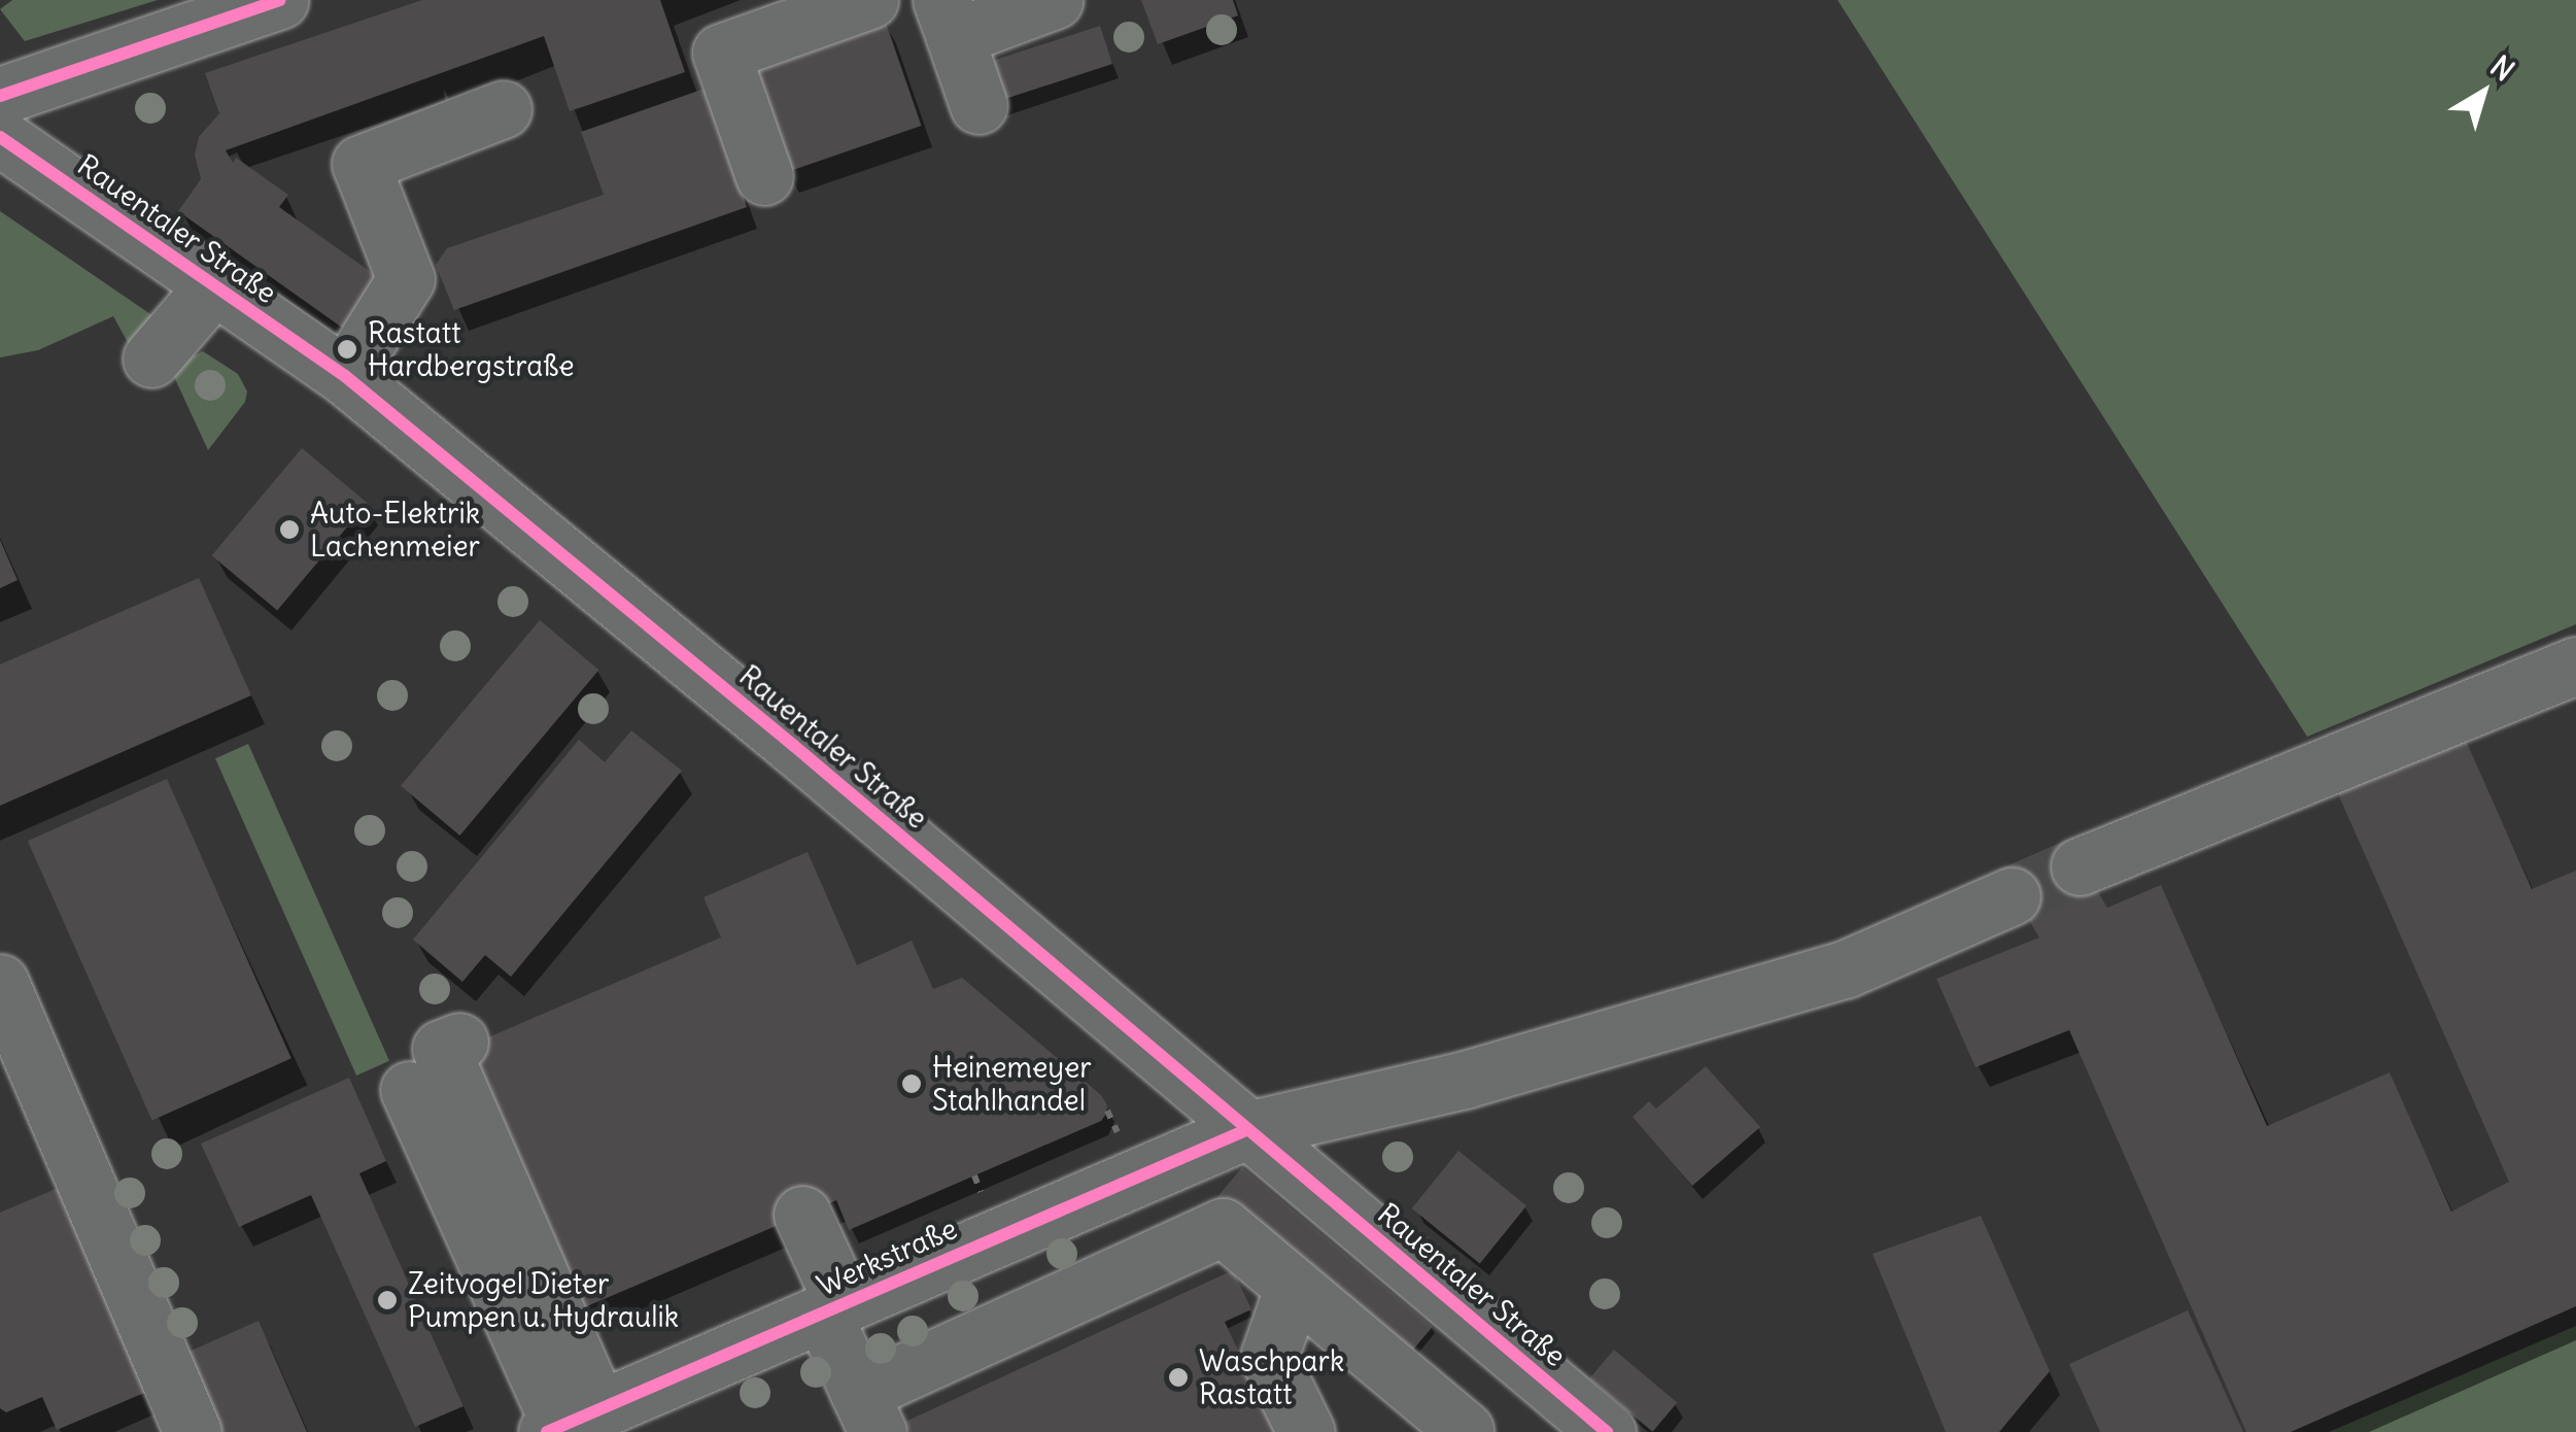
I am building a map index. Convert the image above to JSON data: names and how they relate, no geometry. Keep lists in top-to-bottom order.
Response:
{
  "streets": {
    "street": ["Rauentaler Straße", "Werkstraße"]
  },
  "crossings": [
    ["Rauentaler Straße", "Werkstraße"]
  ],
  "places": [
    "Rastatt Hardbergstraße",
    "Auto-Elektrik Lachenmeier",
    "Heinemeyer Stahlhandel",
    "Zeitvogel Dieter Pumpen u. Hydraulik",
    "Waschpark Rastatt"
  ],
  "north": "top right"
}
